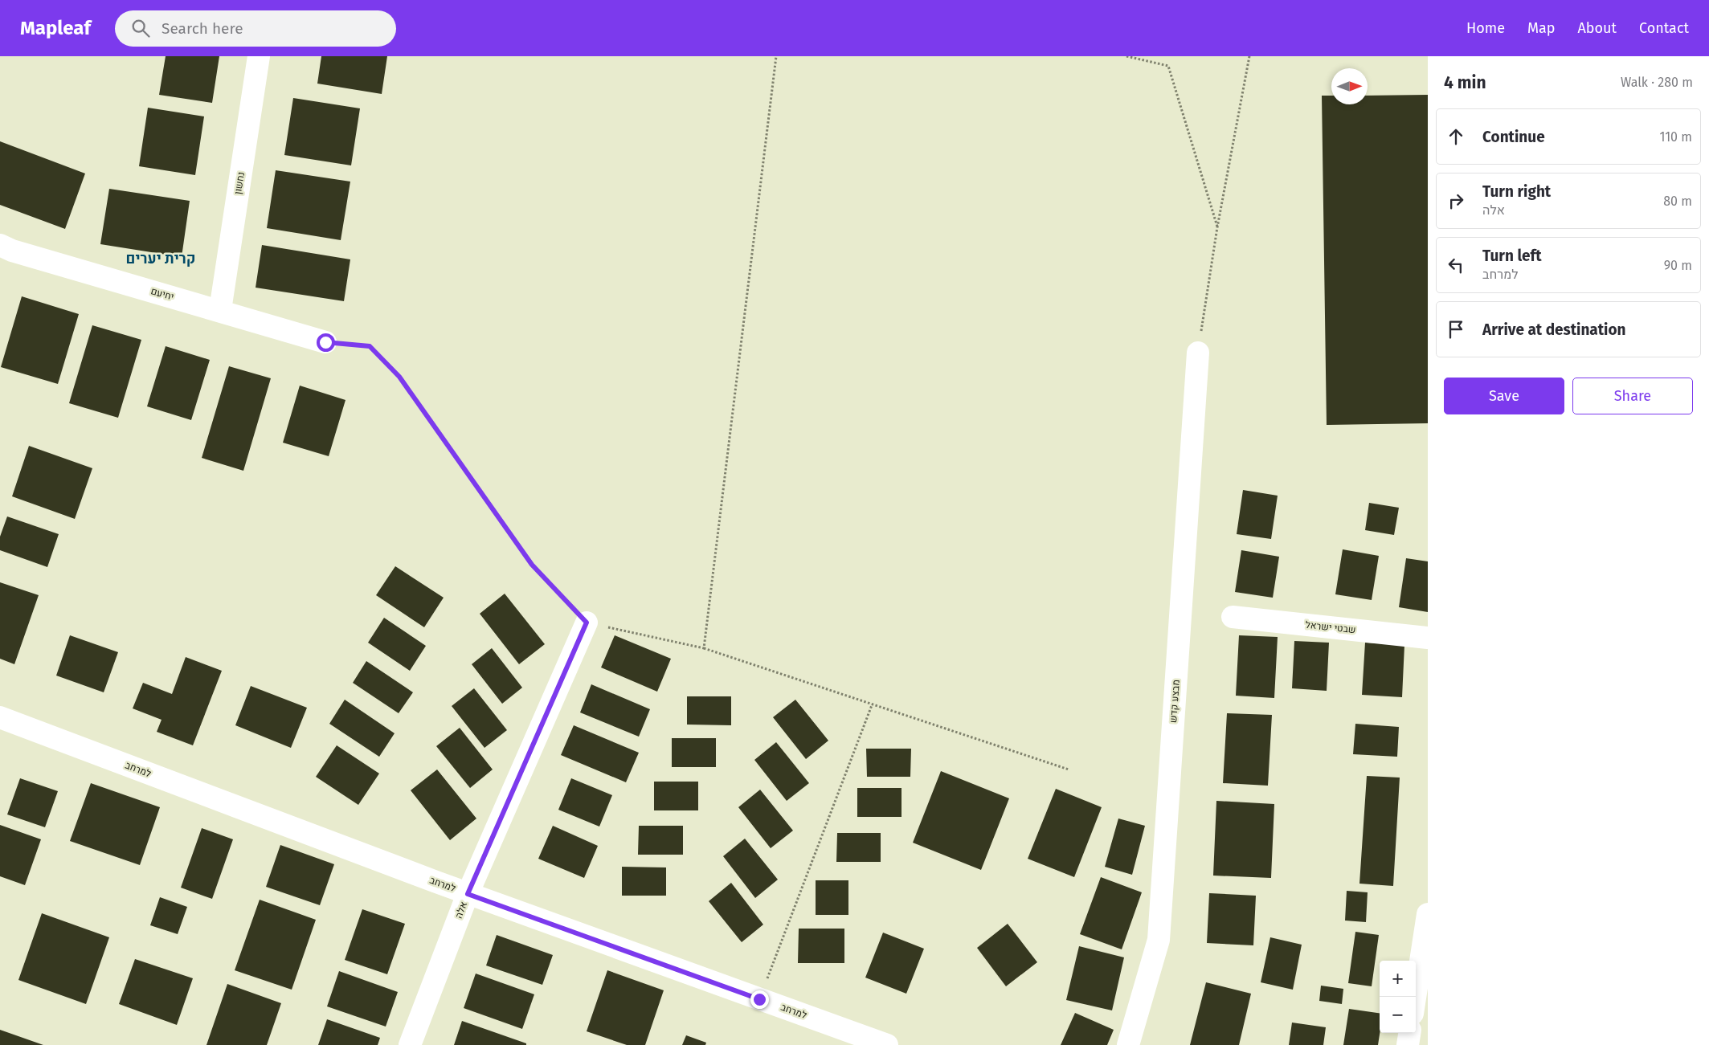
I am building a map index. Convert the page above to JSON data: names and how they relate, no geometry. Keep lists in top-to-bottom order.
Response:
{
  "streets": {
    "street": [
      "נחשון",
      "יחיעם",
      "שבטי ישראל",
      "מבצע קדש",
      "למרחב",
      "אלה"
    ]
  },
  "crossings": [
    ["נחשון", "יחיעם"],
    ["למרחב", "אלה"]
  ],
  "districts": ["קרית יערים"],
  "north": "right",
  "page": {
    "header": "Mapleaf",
    "search": "Search here",
    "nav": [
      "Home",
      "Map",
      "About",
      "Contact"
    ],
    "heading": ["4 min", "Walk · 280 m"],
    "list": [
      ["Continue", "110 m"],
      ["Turn right", "אלה", "80 m"],
      ["Turn left", "למרחב", "90 m"],
      "Arrive at destination"
    ],
    "buttons": ["Save", "Share"],
    "map_buttons": ["+", "−"]
  }
}
